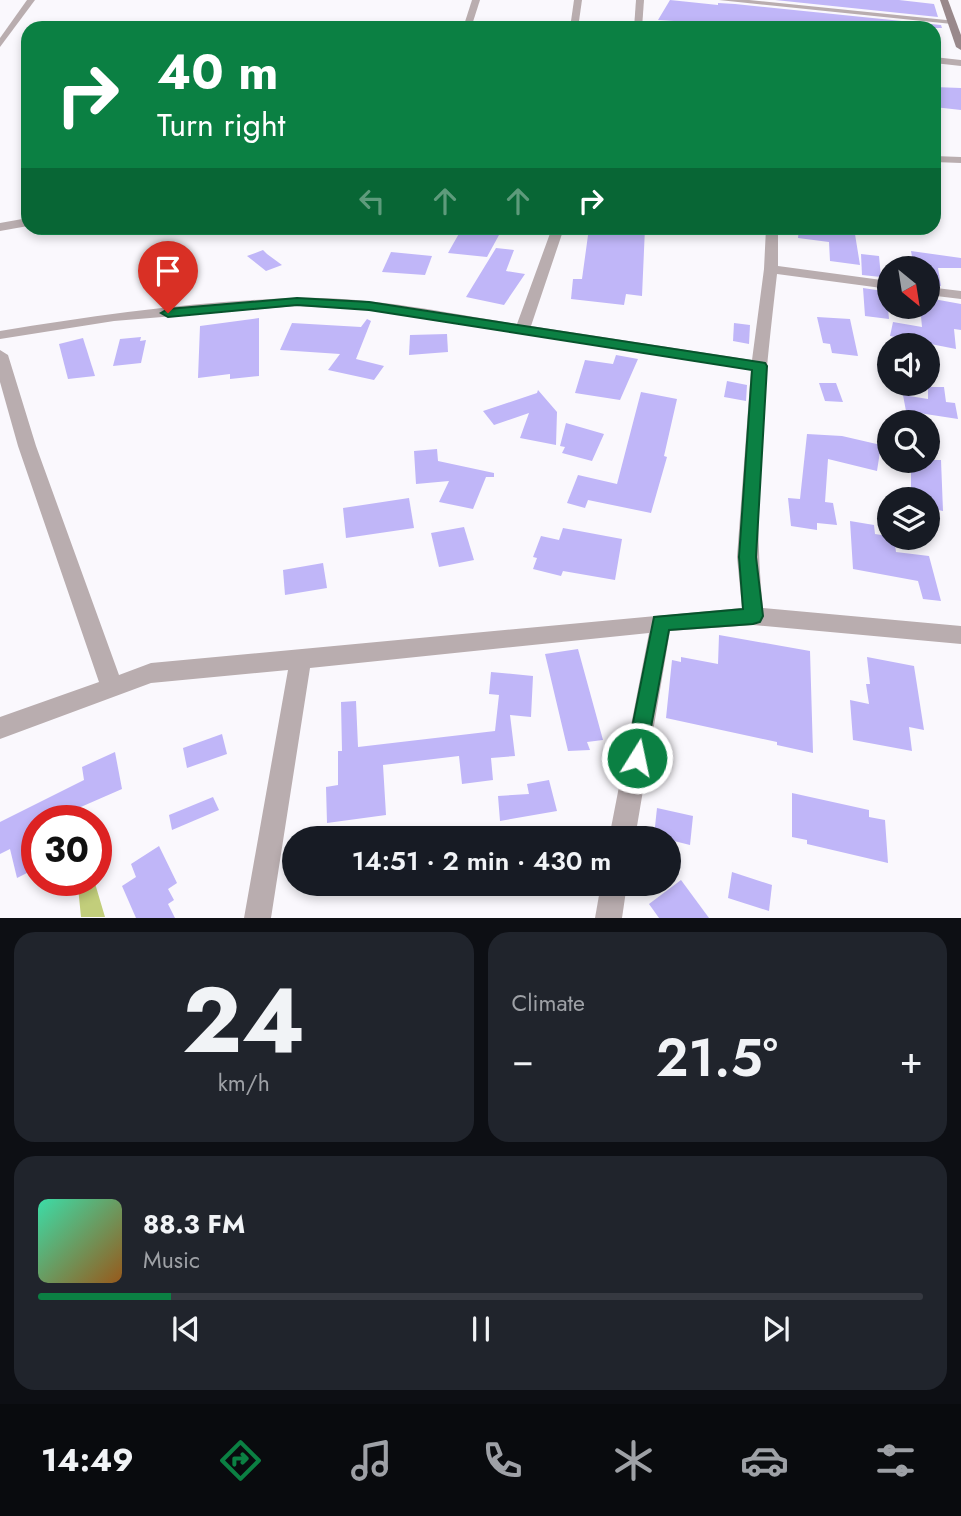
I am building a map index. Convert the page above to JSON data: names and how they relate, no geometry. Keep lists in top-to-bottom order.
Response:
{
  "north": "bottom right",
  "page": {
    "turn": ["40 m", "Turn right"],
    "limit": "30",
    "trip": "14:51 · 2 min · 430 m",
    "tile": [
      ["24", "km/h"],
      "Climate"
    ],
    "heat": ["−", "21.5°", "+"],
    "song": ["88.3 FM", "Music"],
    "tabs": "14:49"
  }
}
